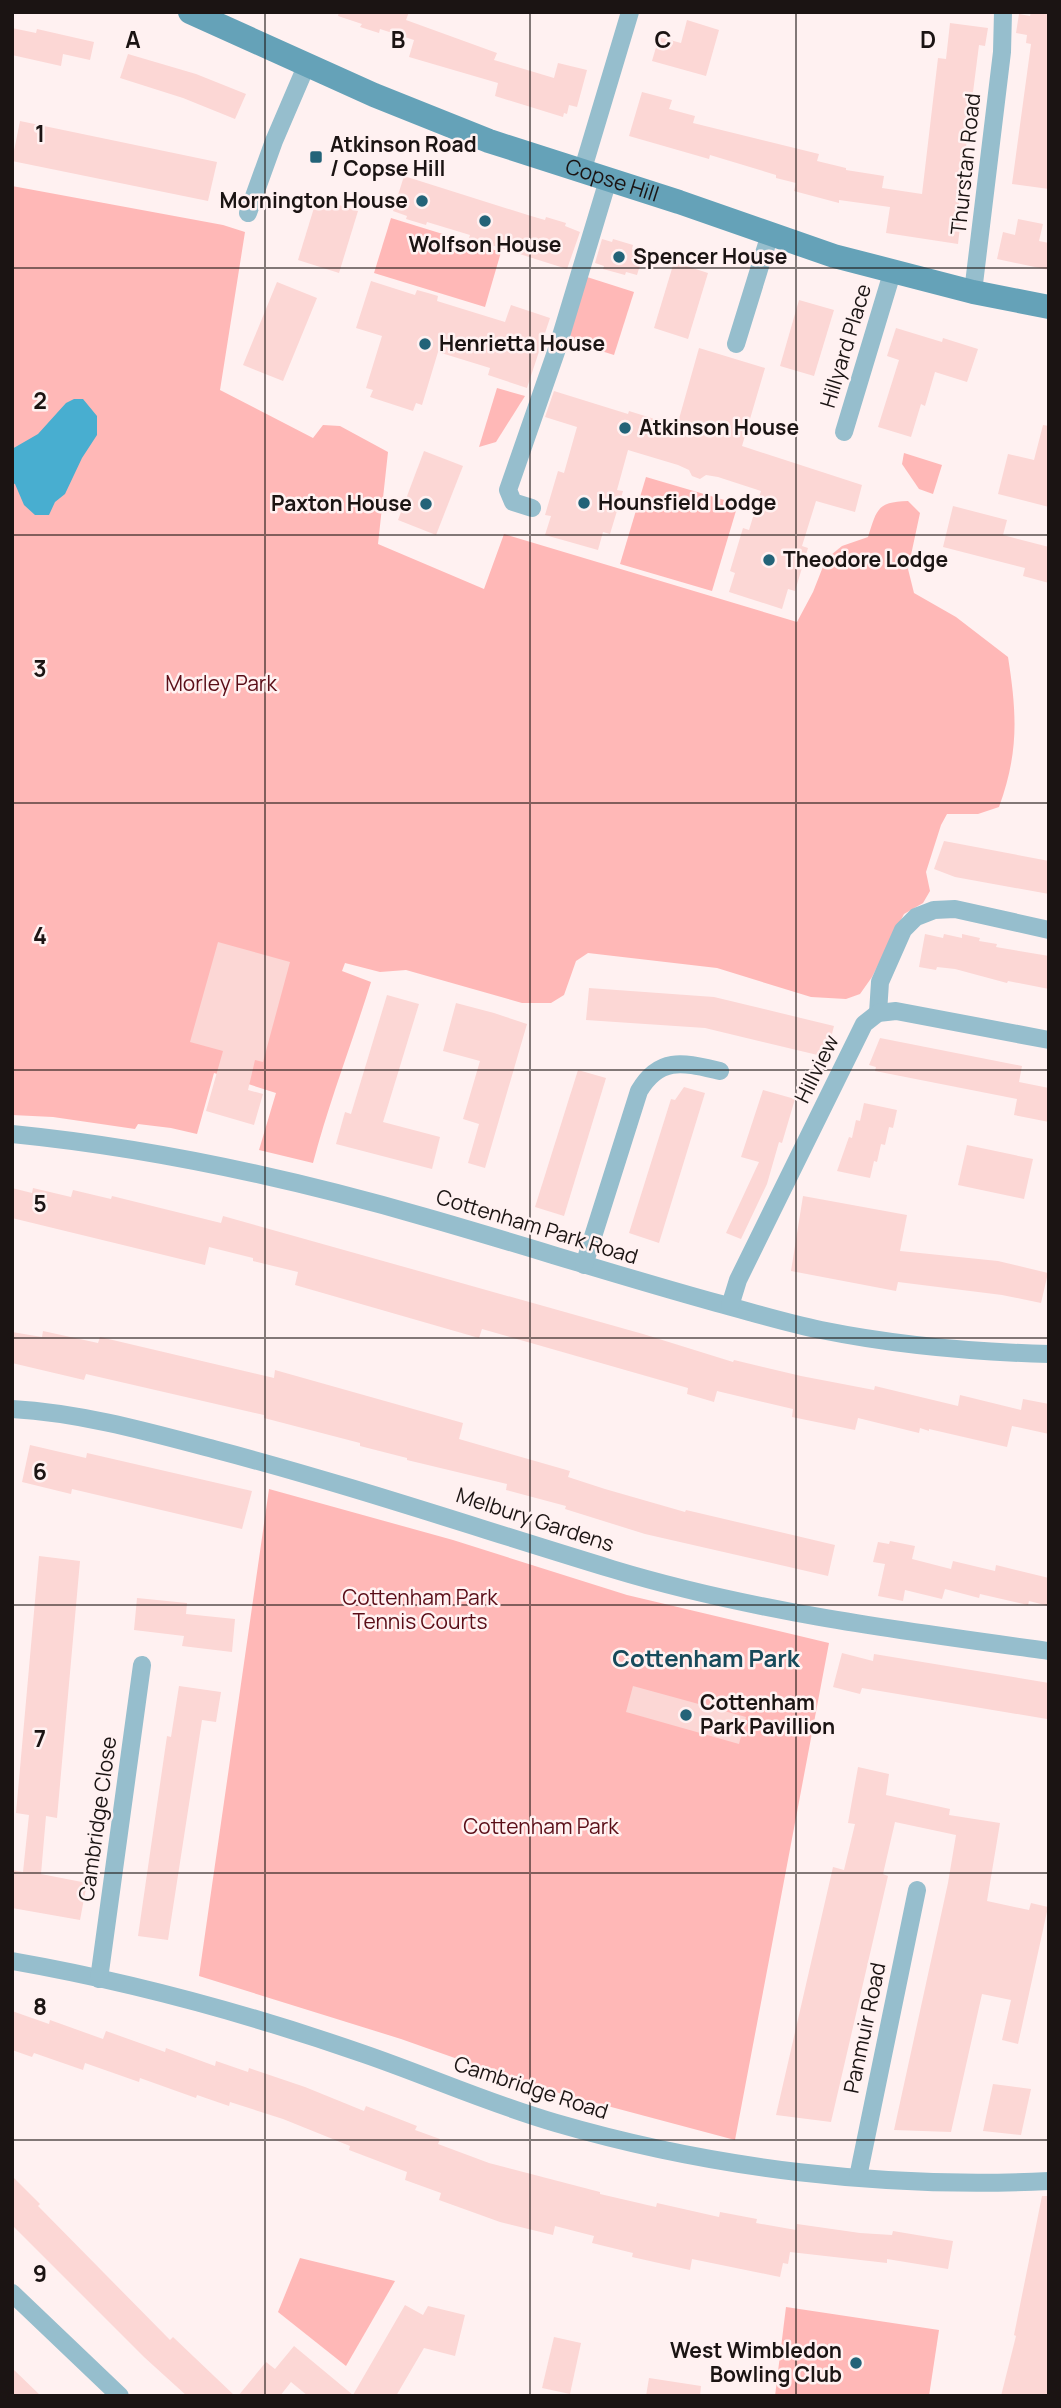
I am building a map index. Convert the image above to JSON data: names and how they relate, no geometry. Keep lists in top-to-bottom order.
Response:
{
  "streets": {
    "street": [
      "Thurstan Road",
      "Copse Hill",
      "Hillyard Place",
      "Hillview",
      "Cottenham Park Road",
      "Melbury Gardens",
      "Cambridge Close",
      "Panmuir Road",
      "Cambridge Road"
    ]
  },
  "crossings": [
    ["Thurstan Road", "Copse Hill"],
    ["Copse Hill", "Hillyard Place"],
    ["Hillview", "Cottenham Park Road"],
    ["Cambridge Close", "Cambridge Road"],
    ["Panmuir Road", "Cambridge Road"]
  ],
  "districts": ["Cottenham Park"],
  "parks": ["Morley Park", "Cottenham Park Tennis Courts", "Cottenham Park"],
  "places": {
    "transit": ["Atkinson Road / Copse Hill"],
    "other": [
      "Mornington House",
      "Wolfson House",
      "Spencer House",
      "Henrietta House",
      "Atkinson House",
      "Hounsfield Lodge",
      "Paxton House",
      "Theodore Lodge",
      "Cottenham Park Pavillion",
      "West Wimbledon Bowling Club"
    ]
  },
  "grid": {
    "columns": [
      "A",
      "B",
      "C",
      "D"
    ],
    "rows": [
      "1",
      "2",
      "3",
      "4",
      "5",
      "6",
      "7",
      "8",
      "9"
    ]
  }
}
